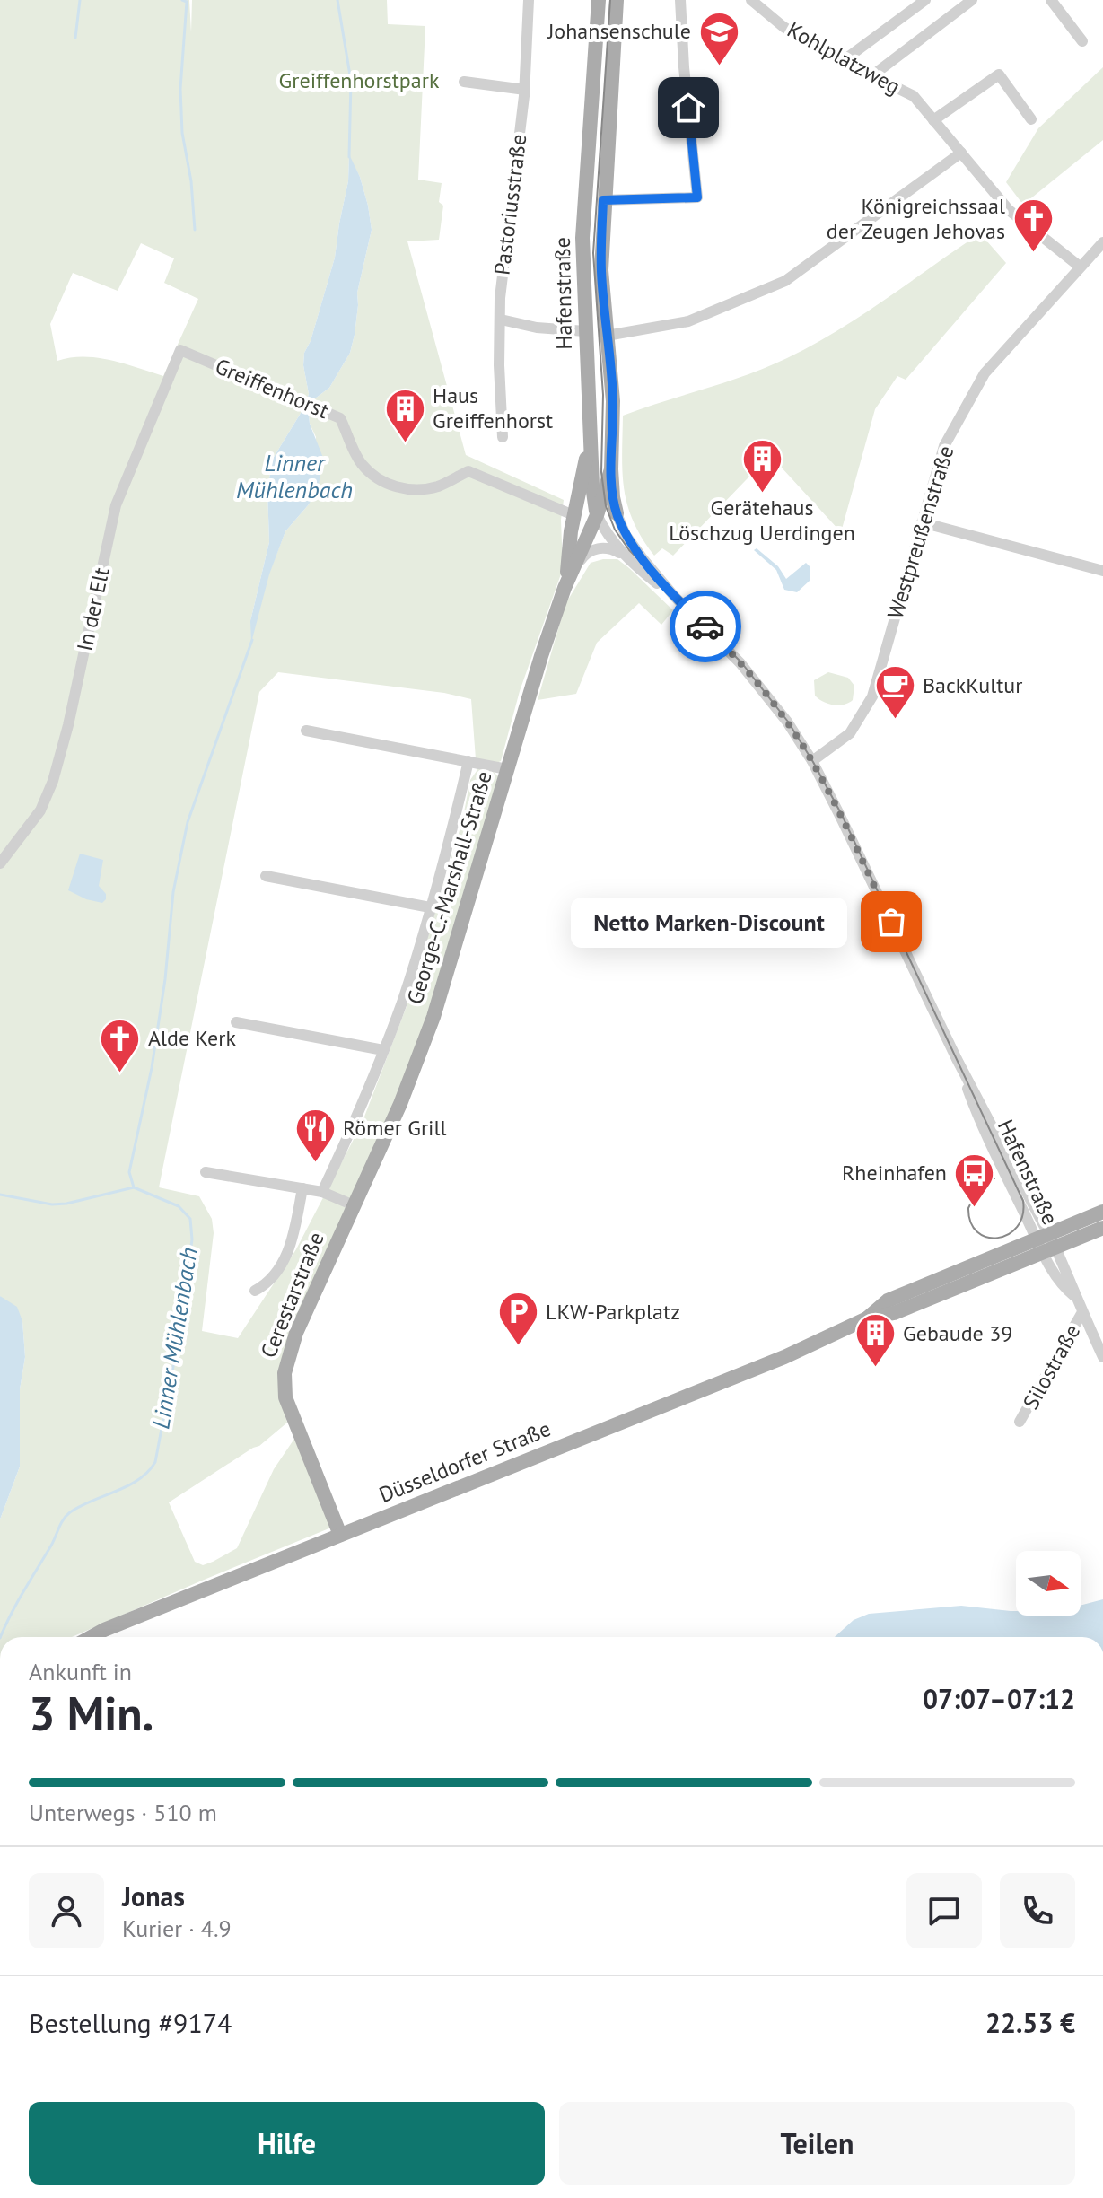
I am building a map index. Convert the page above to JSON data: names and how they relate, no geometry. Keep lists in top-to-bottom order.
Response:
{
  "streets": {
    "main road": [
      "Hafenstraße",
      "George-C.-Marshall-Straße",
      "Cerestarstraße",
      "Düsseldorfer Straße"
    ],
    "street": [
      "Kohlplatzweg",
      "Pastoriusstraße",
      "Greiffenhorst",
      "Westpreußenstraße",
      "In der Elt",
      "Silostraße"
    ]
  },
  "crossings": [
    ["Kohlplatzweg", "Westpreußenstraße"],
    ["Hafenstraße", "Westpreußenstraße"],
    ["Hafenstraße", "George-C.-Marshall-Straße"],
    ["Hafenstraße", "Silostraße"],
    ["Hafenstraße", "Düsseldorfer Straße"],
    ["Greiffenhorst", "In der Elt"],
    ["George-C.-Marshall-Straße", "Cerestarstraße"],
    ["Cerestarstraße", "Düsseldorfer Straße"]
  ],
  "water": ["Linner Mühlenbach"],
  "parks": ["Greiffenhorstpark"],
  "places": {
    "school or university": ["Johansenschule"],
    "church": ["Königreichssaal der Zeugen Jehovas", "Alde Kerk"],
    "building": ["Haus Greiffenhorst", "Gerätehaus Löschzug Uerdingen", "Gebaude 39"],
    "cafe": ["BackKultur"],
    "other": ["Netto Marken-Discount"],
    "restaurant": ["Römer Grill"],
    "bus stop": ["Rheinhafen"],
    "parking": ["LKW-Parkplatz"]
  },
  "north": "right",
  "page": {
    "bubble": "Netto Marken-Discount",
    "heading": ["3 Min.", "Ankunft in", "07:07–07:12"],
    "panel": [
      "Jonas",
      "Kurier · 4.9",
      "Bestellung #9174",
      "22.53 €"
    ],
    "bar": "Unterwegs · 510 m",
    "buttons": ["Hilfe", "Teilen"]
  }
}
